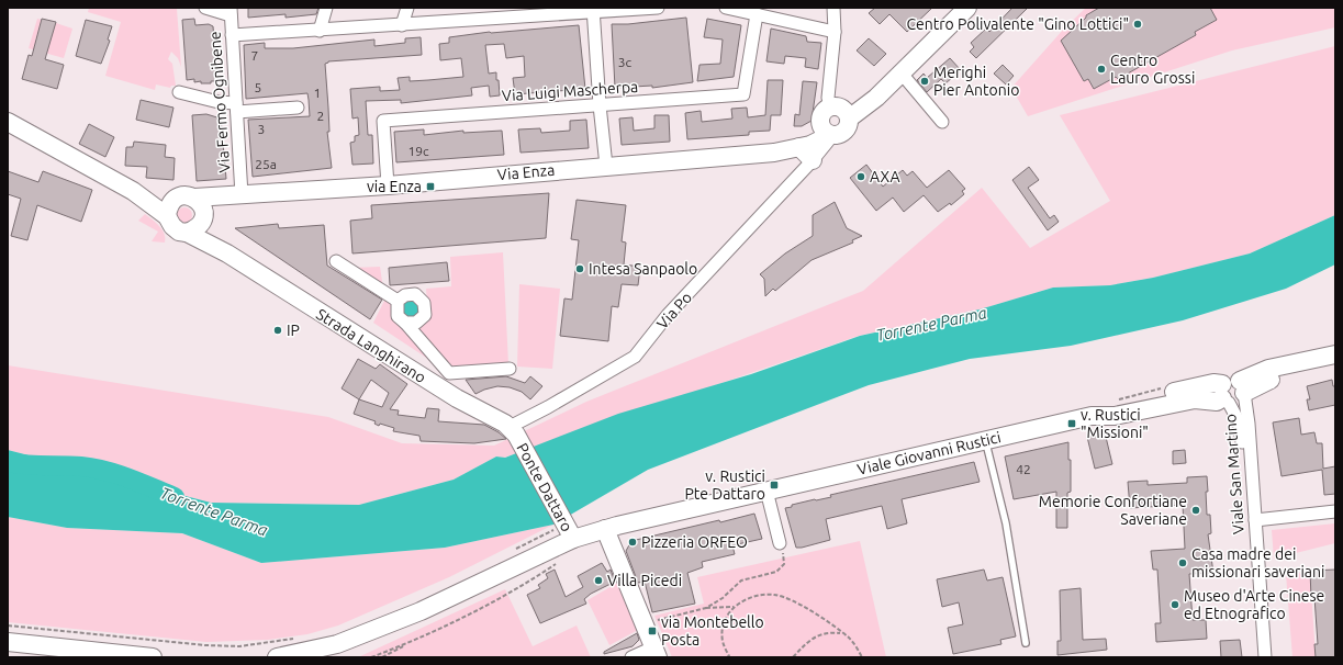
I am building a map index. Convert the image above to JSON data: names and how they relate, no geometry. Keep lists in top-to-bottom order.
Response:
{
  "streets": {
    "street": [
      "Via Luigi Mascherpa",
      "Via Fermo Ognibene",
      "Via Enza",
      "Via Po",
      "Strada Langhirano",
      "Viale Giovanni Rustici",
      "Viale San Martino",
      "Ponte Dattaro"
    ]
  },
  "crossings": [
    ["Via Luigi Mascherpa", "Via Enza"],
    ["Via Fermo Ognibene", "Via Enza"],
    ["Via Enza", "Via Po"],
    ["Via Enza", "Strada Langhirano"],
    ["Via Po", "Strada Langhirano"],
    ["Via Po", "Ponte Dattaro"],
    ["Strada Langhirano", "Ponte Dattaro"],
    ["Viale Giovanni Rustici", "Viale San Martino"],
    ["Viale Giovanni Rustici", "Ponte Dattaro"]
  ],
  "water": ["Torrente Parma"],
  "places": {
    "other": [
      "Centro Polivalente \"Gino Lottici\"",
      "Centro Lauro Grossi",
      "Merighi Pier Antonio",
      "AXA",
      "Intesa Sanpaolo",
      "IP",
      "Memorie Confortiane Saveriane",
      "Pizzeria ORFEO",
      "Casa madre dei missionari saveriani",
      "Villa Picedi",
      "Museo d'Arte Cinese ed Etnografico"
    ],
    "transit": [
      "via Enza",
      "v. Rustici \"Missioni\"",
      "v. Rustici Pte Dattaro",
      "via Montebello Posta"
    ]
  },
  "house_numbers": [
    "7",
    "3c",
    "5",
    "1",
    "2",
    "3",
    "19c",
    "25a",
    "42"
  ]
}
